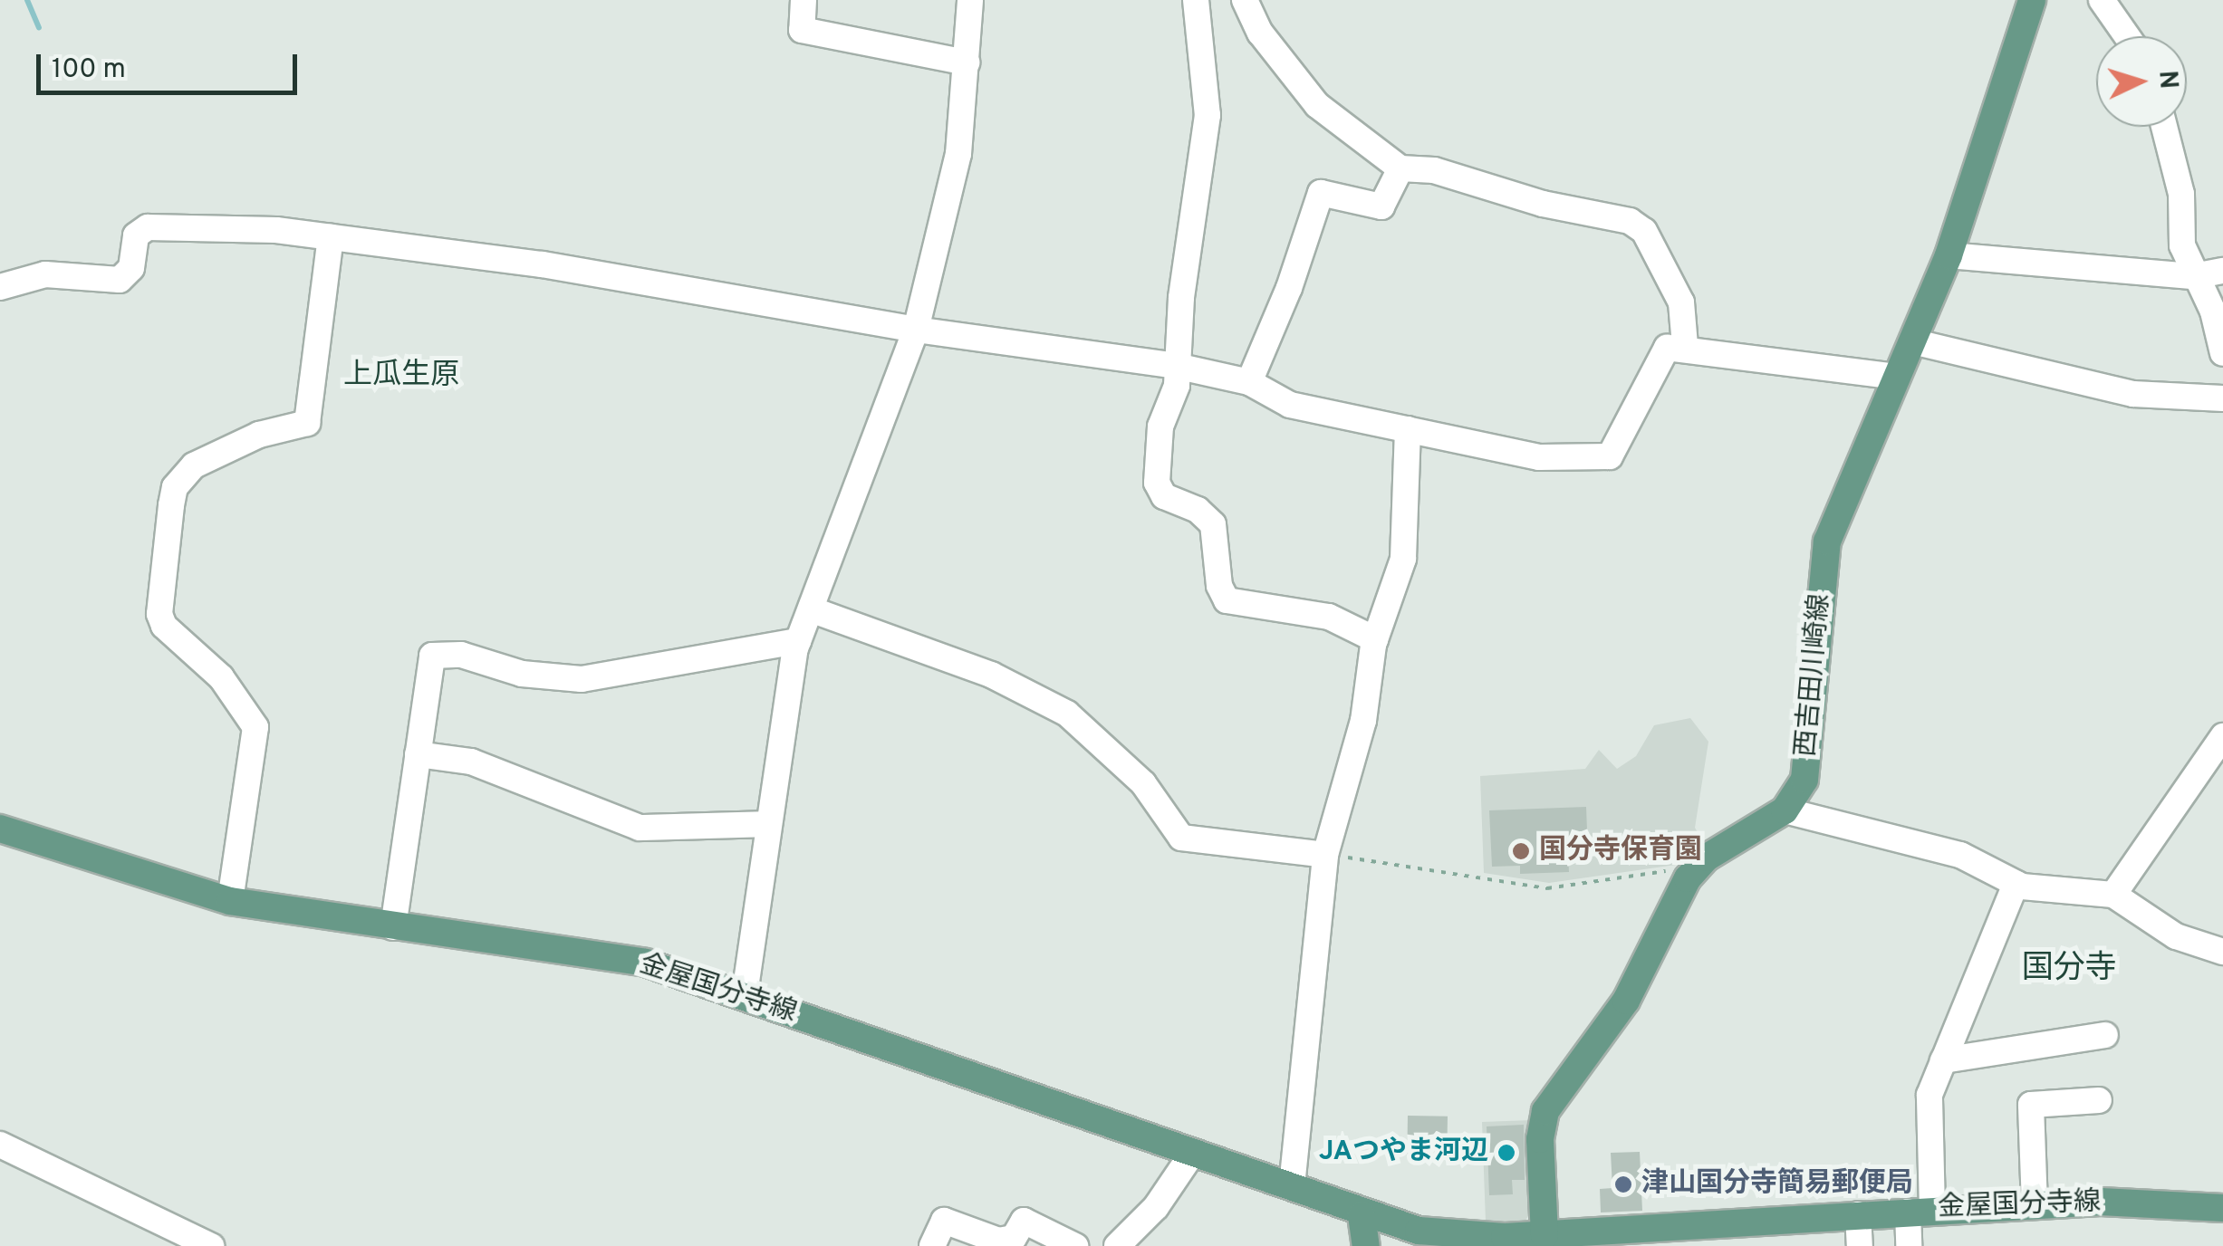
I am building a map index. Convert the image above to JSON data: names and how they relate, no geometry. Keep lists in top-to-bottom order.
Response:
{
  "streets": {
    "main road": ["西吉田川崎線", "金屋国分寺線"]
  },
  "crossings": [
    ["西吉田川崎線", "金屋国分寺線"]
  ],
  "districts": ["上瓜生原", "国分寺"],
  "places": ["国分寺保育園", "JAつやま河辺", "津山国分寺簡易郵便局"],
  "scale_bar": "100 m",
  "north": "right"
}
